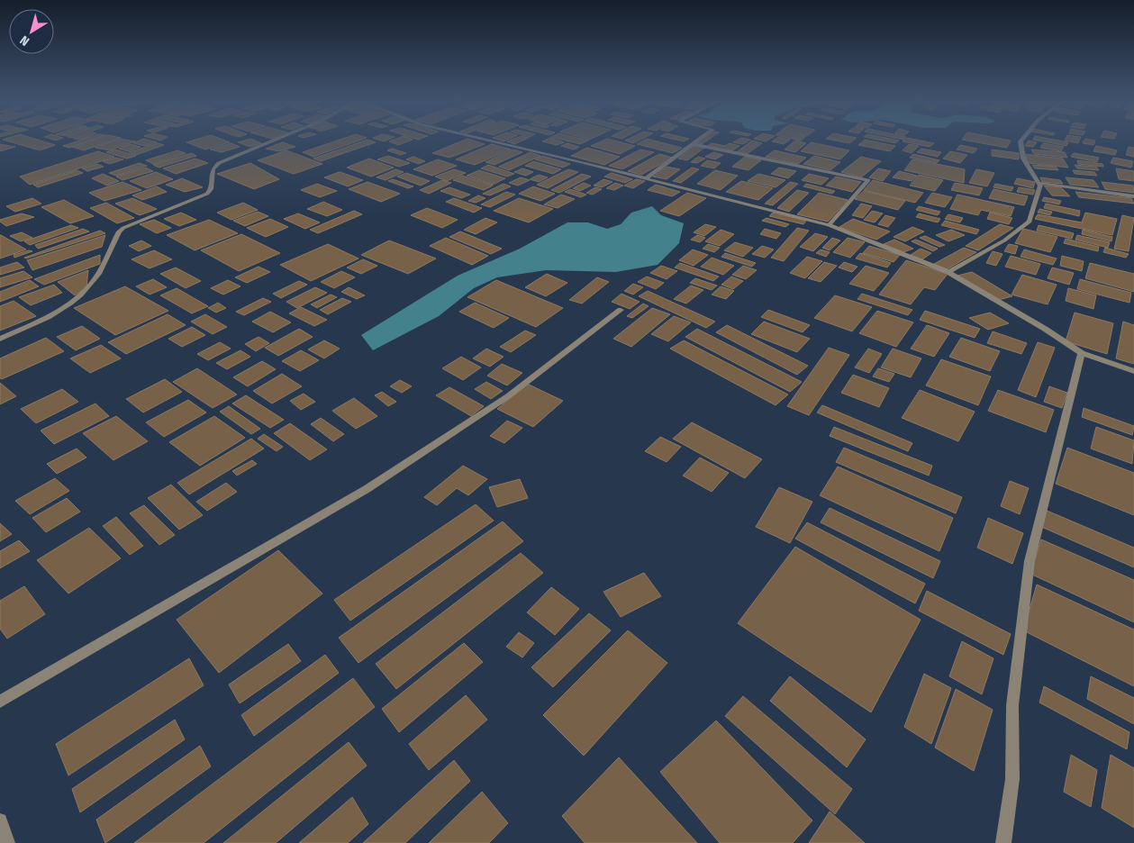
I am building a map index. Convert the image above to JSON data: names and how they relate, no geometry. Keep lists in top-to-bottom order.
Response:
{
  "north": "bottom left"
}
